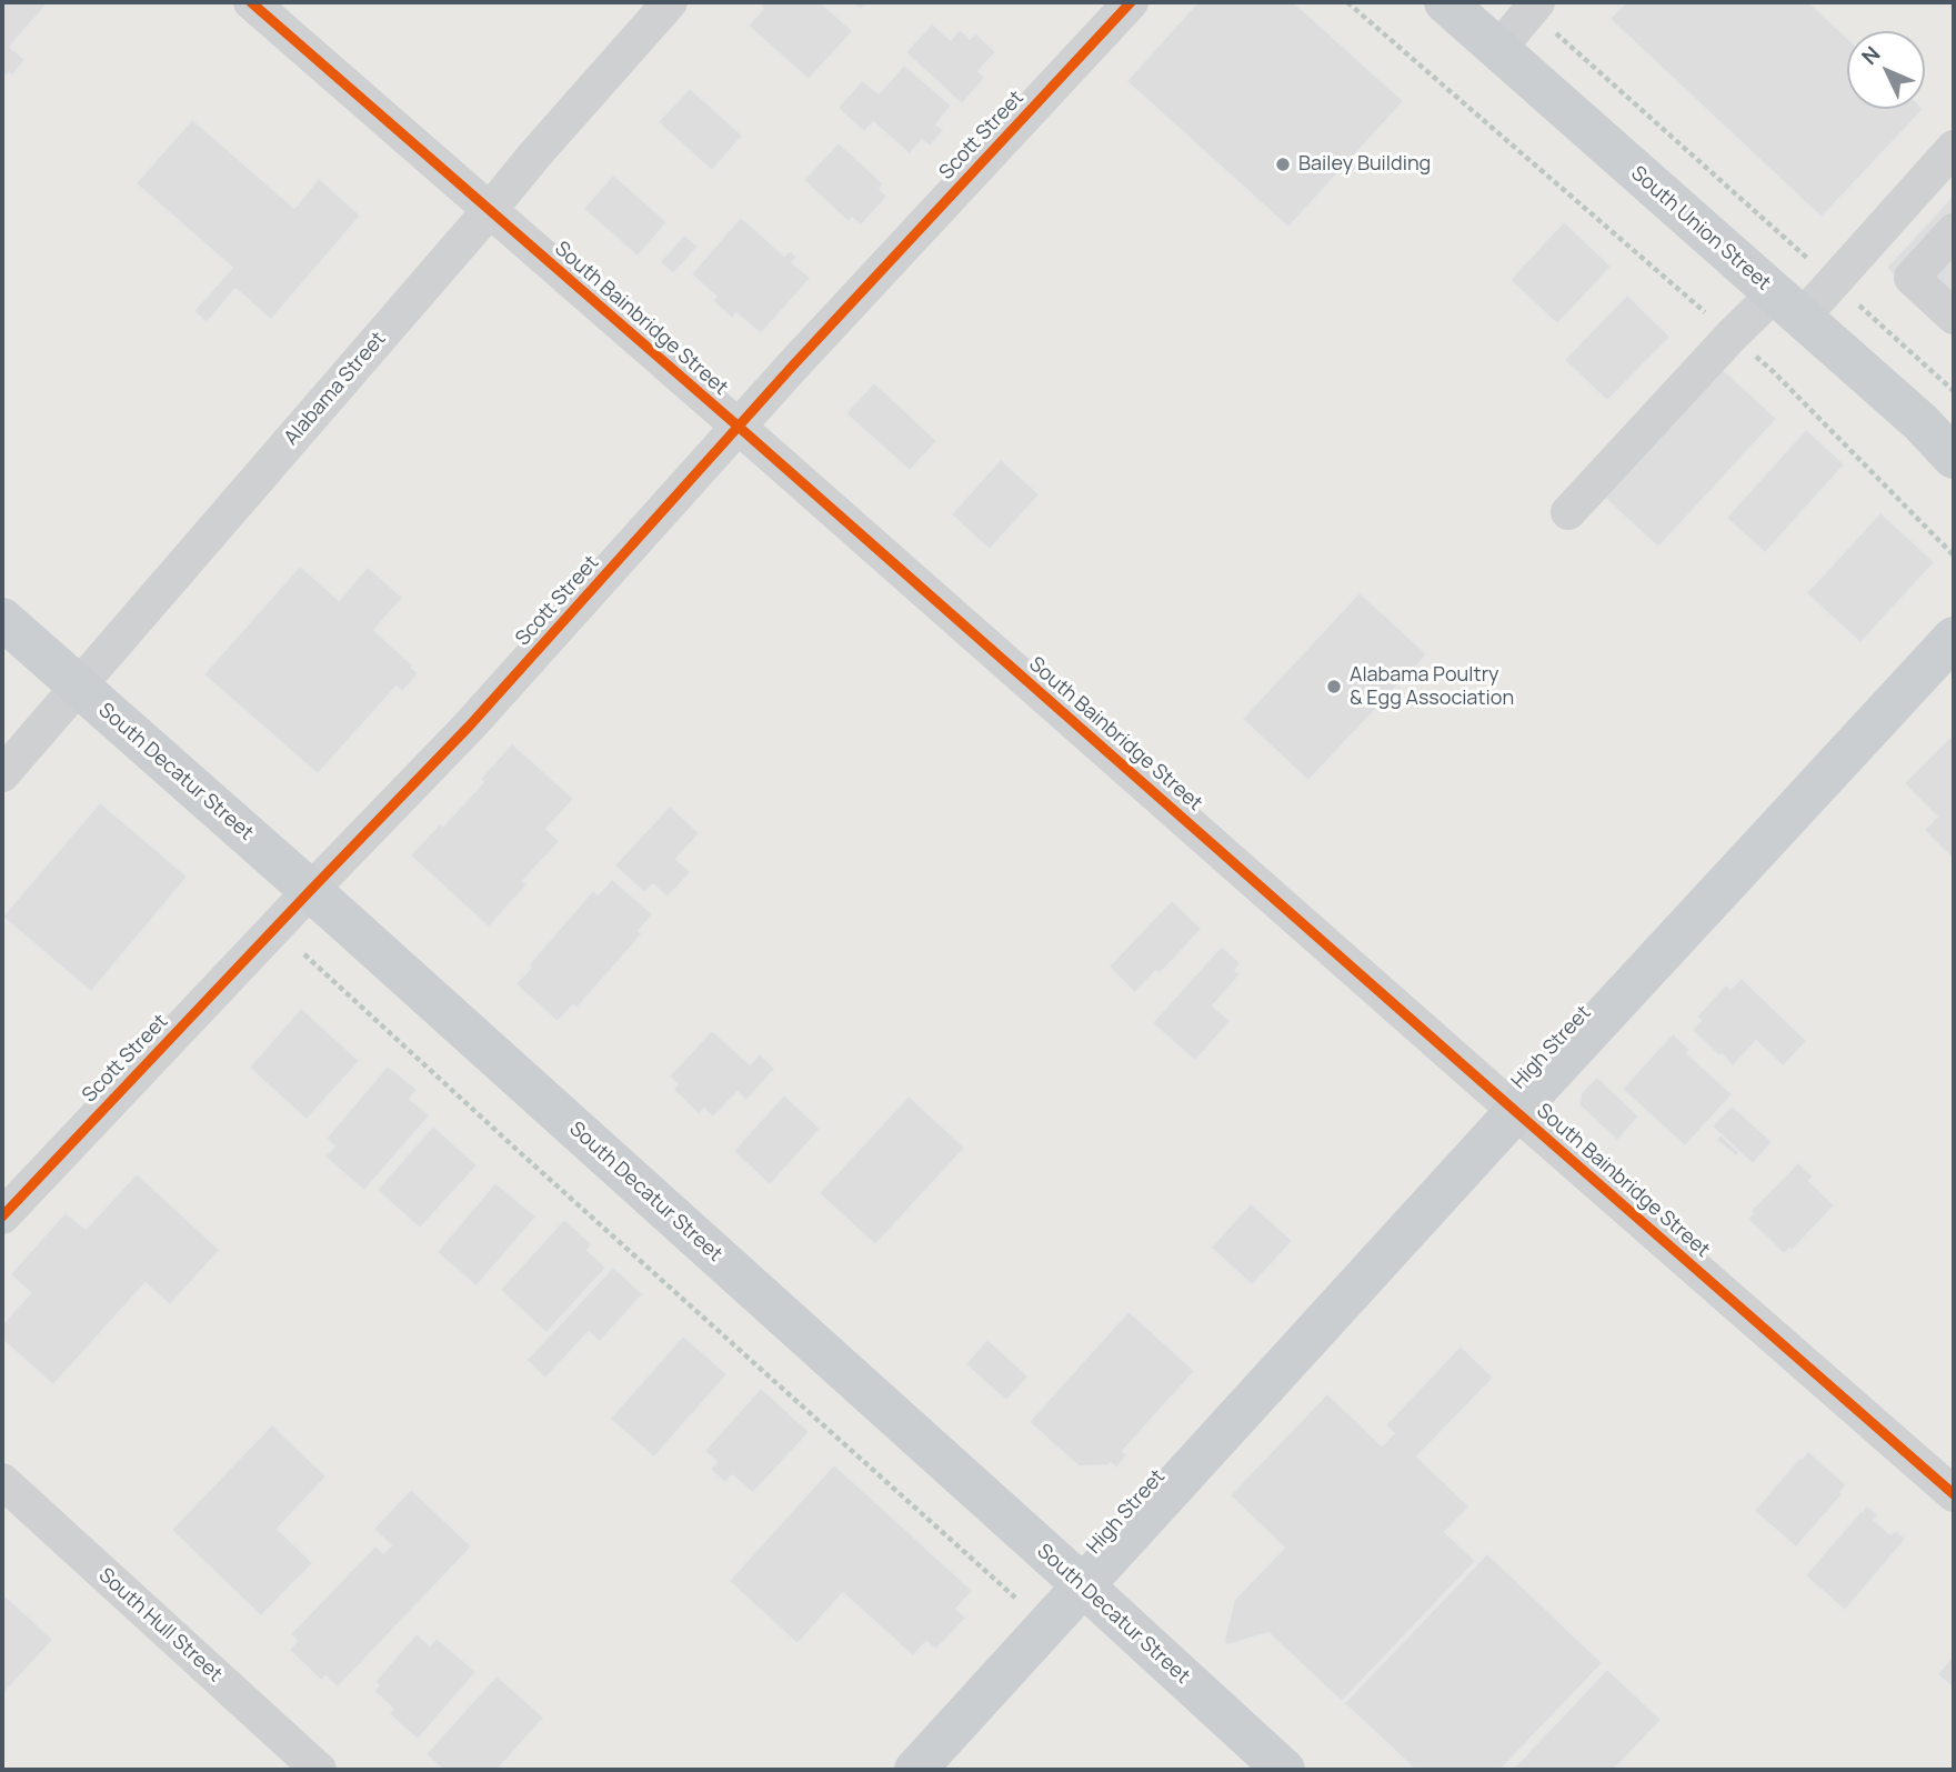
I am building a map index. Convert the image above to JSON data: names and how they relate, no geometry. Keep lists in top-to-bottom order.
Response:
{
  "streets": {
    "main road": ["South Union Street", "South Decatur Street", "High Street"],
    "street": [
      "Scott Street",
      "South Bainbridge Street",
      "Alabama Street",
      "South Hull Street"
    ]
  },
  "crossings": [
    ["Scott Street", "South Bainbridge Street"],
    ["Scott Street", "South Decatur Street"],
    ["South Bainbridge Street", "Alabama Street"],
    ["South Bainbridge Street", "High Street"],
    ["Alabama Street", "South Decatur Street"],
    ["South Decatur Street", "High Street"]
  ],
  "places": ["Bailey Building", "Alabama Poultry & Egg Association"],
  "north": "top left"
}
